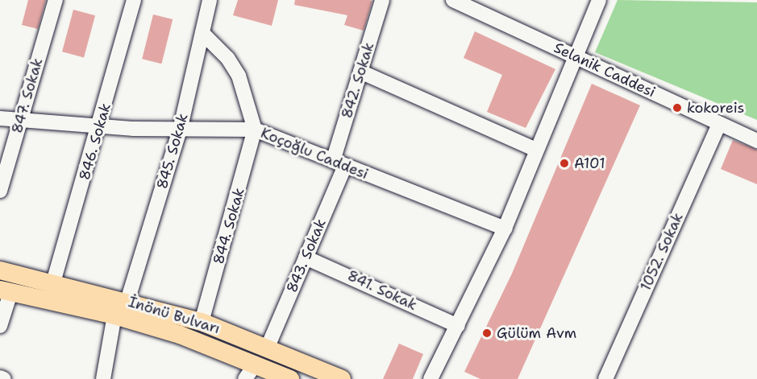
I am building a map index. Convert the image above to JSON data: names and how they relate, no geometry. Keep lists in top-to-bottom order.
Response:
{
  "streets": {
    "main road": ["İnönü Bulvarı"],
    "street": [
      "Selanik Caddesi",
      "842. Sokak",
      "847. Sokak",
      "846. Sokak",
      "845. Sokak",
      "Koçoğlu Caddesi",
      "844. Sokak",
      "1052. Sokak",
      "843. Sokak",
      "841. Sokak"
    ]
  },
  "crossings": [
    ["Selanik Caddesi", "1052. Sokak"],
    ["842. Sokak", "Koçoğlu Caddesi"],
    ["842. Sokak", "843. Sokak"],
    ["847. Sokak", "Koçoğlu Caddesi"],
    ["846. Sokak", "Koçoğlu Caddesi"],
    ["846. Sokak", "İnönü Bulvarı"],
    ["845. Sokak", "Koçoğlu Caddesi"],
    ["845. Sokak", "İnönü Bulvarı"],
    ["Koçoğlu Caddesi", "844. Sokak"],
    ["Koçoğlu Caddesi", "843. Sokak"],
    ["844. Sokak", "İnönü Bulvarı"],
    ["843. Sokak", "841. Sokak"],
    ["843. Sokak", "İnönü Bulvarı"]
  ],
  "places": ["kokoreis", "A101", "Gülüm Avm"]
}
